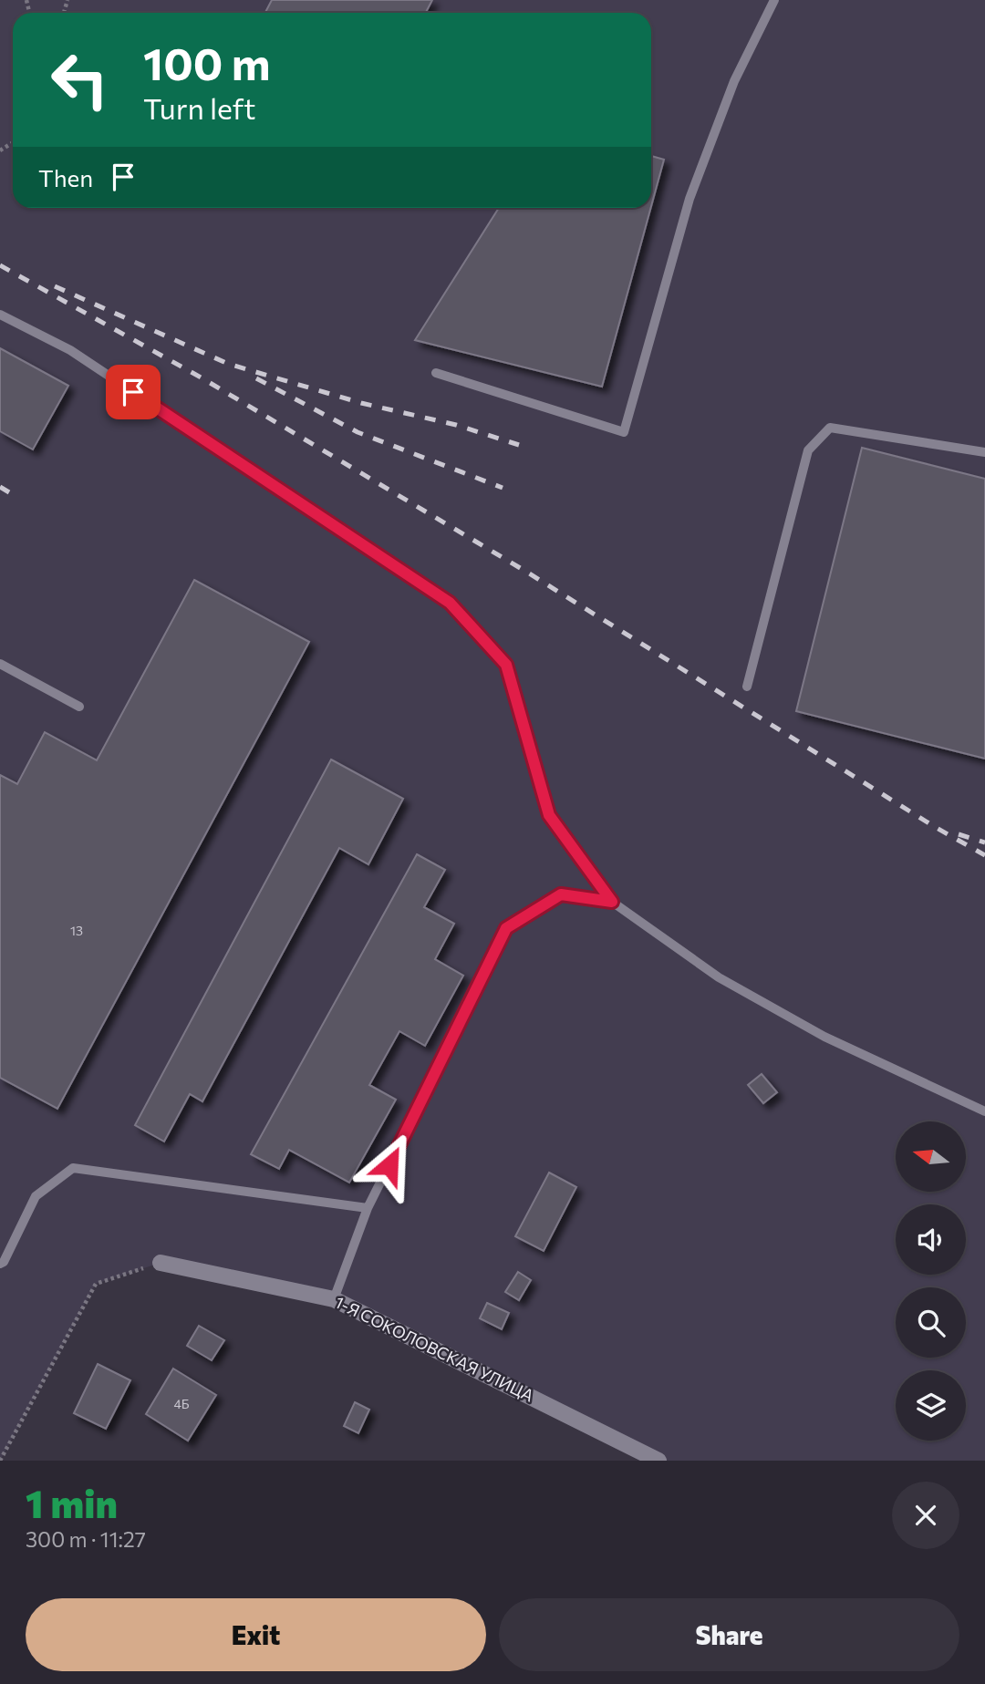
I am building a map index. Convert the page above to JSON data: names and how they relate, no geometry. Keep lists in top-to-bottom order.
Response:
{
  "streets": {
    "street": ["1-Я СОКОЛОВСКАЯ УЛИЦА"]
  },
  "house_numbers": ["13", "4Б"],
  "north": "left",
  "page": {
    "turn": ["100 m", "Turn left"],
    "then": "Then",
    "heading": ["1 min", "300 m · 11:27"],
    "buttons": ["Exit", "Share"]
  }
}
